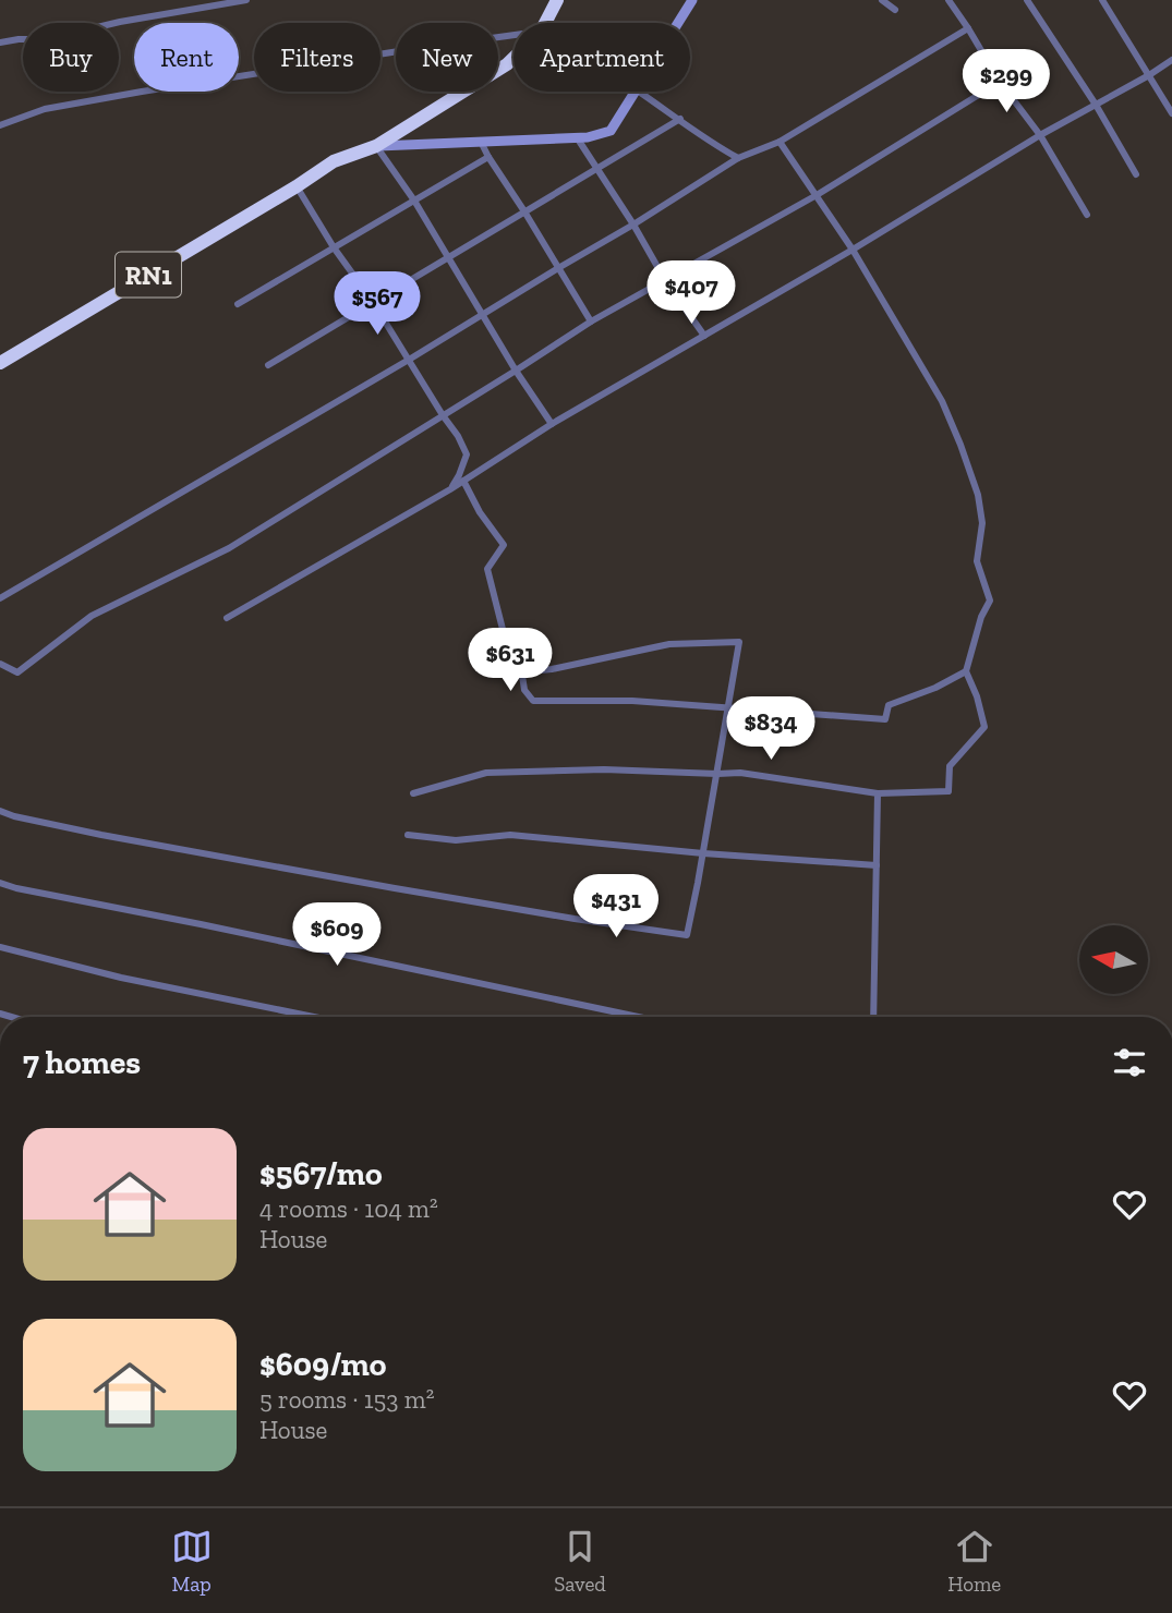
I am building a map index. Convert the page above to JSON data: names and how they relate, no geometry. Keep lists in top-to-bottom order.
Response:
{
  "streets": {
    "highway": ["RN1"]
  },
  "north": "left",
  "page": {
    "chip": [
      "Buy",
      "Rent",
      "Filters",
      "New",
      "Apartment"
    ],
    "price": [
      "$299",
      "$407",
      "$567",
      "$631",
      "$834",
      "$431",
      "$609"
    ],
    "heading": "7 homes",
    "list": [
      {
        "name": "$567/mo",
        "note": "4 rooms · 104 m² · House"
      },
      {
        "name": "$609/mo",
        "note": "5 rooms · 153 m² · House"
      }
    ],
    "tabs": ["Map", "Saved", "Home"]
  }
}
